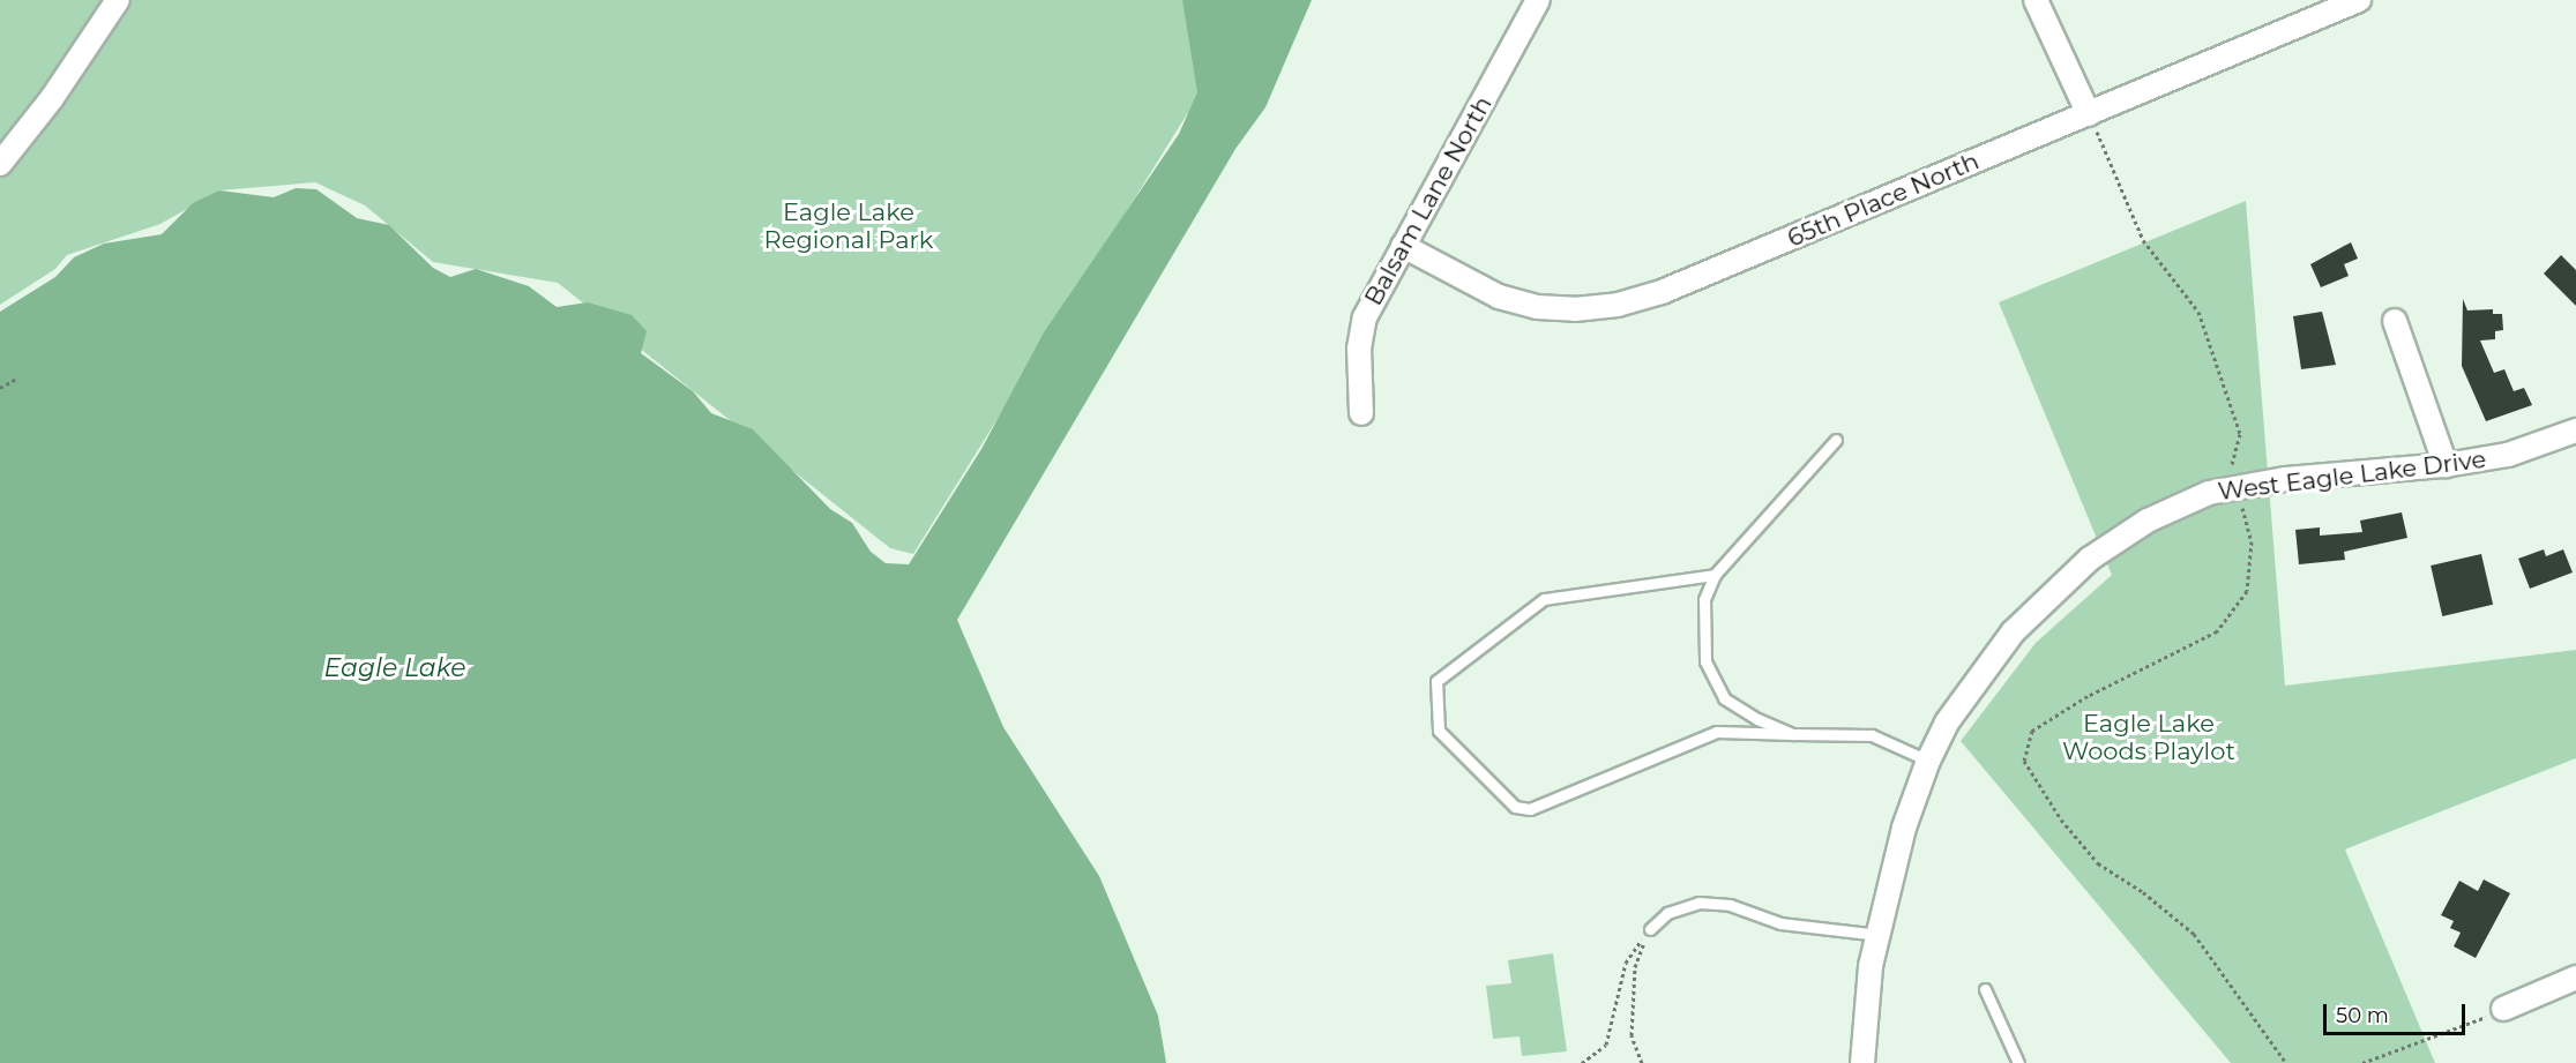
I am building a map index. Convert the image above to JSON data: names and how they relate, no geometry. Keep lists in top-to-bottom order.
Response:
{
  "streets": {
    "street": ["65th Place North", "Balsam Lane North", "West Eagle Lake Drive"]
  },
  "crossings": [
    ["65th Place North", "Balsam Lane North"]
  ],
  "water": ["Eagle Lake"],
  "parks": ["Eagle Lake Regional Park", "Eagle Lake Woods Playlot"],
  "scale_bar": "50 m"
}
